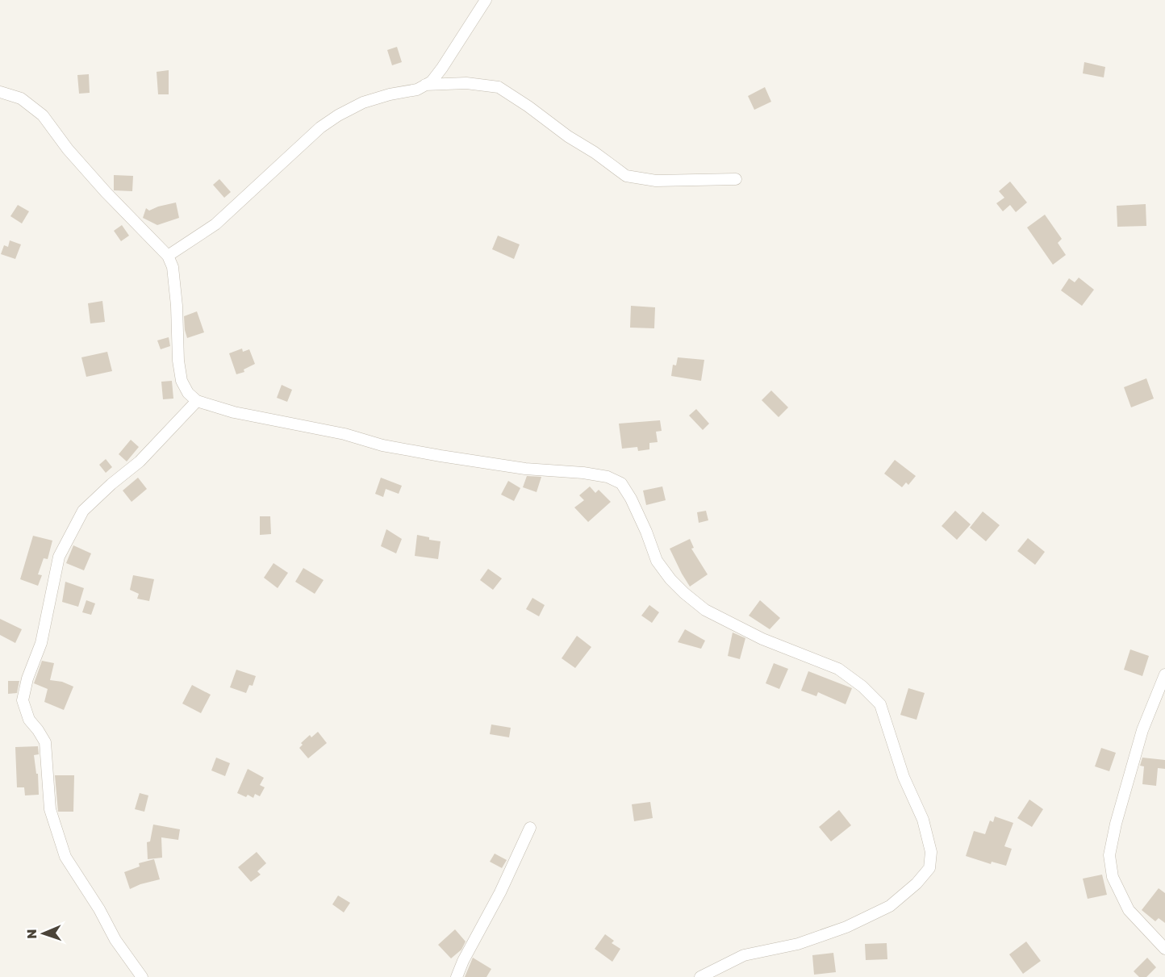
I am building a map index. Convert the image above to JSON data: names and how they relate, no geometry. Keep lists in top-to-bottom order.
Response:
{
  "north": "left"
}
